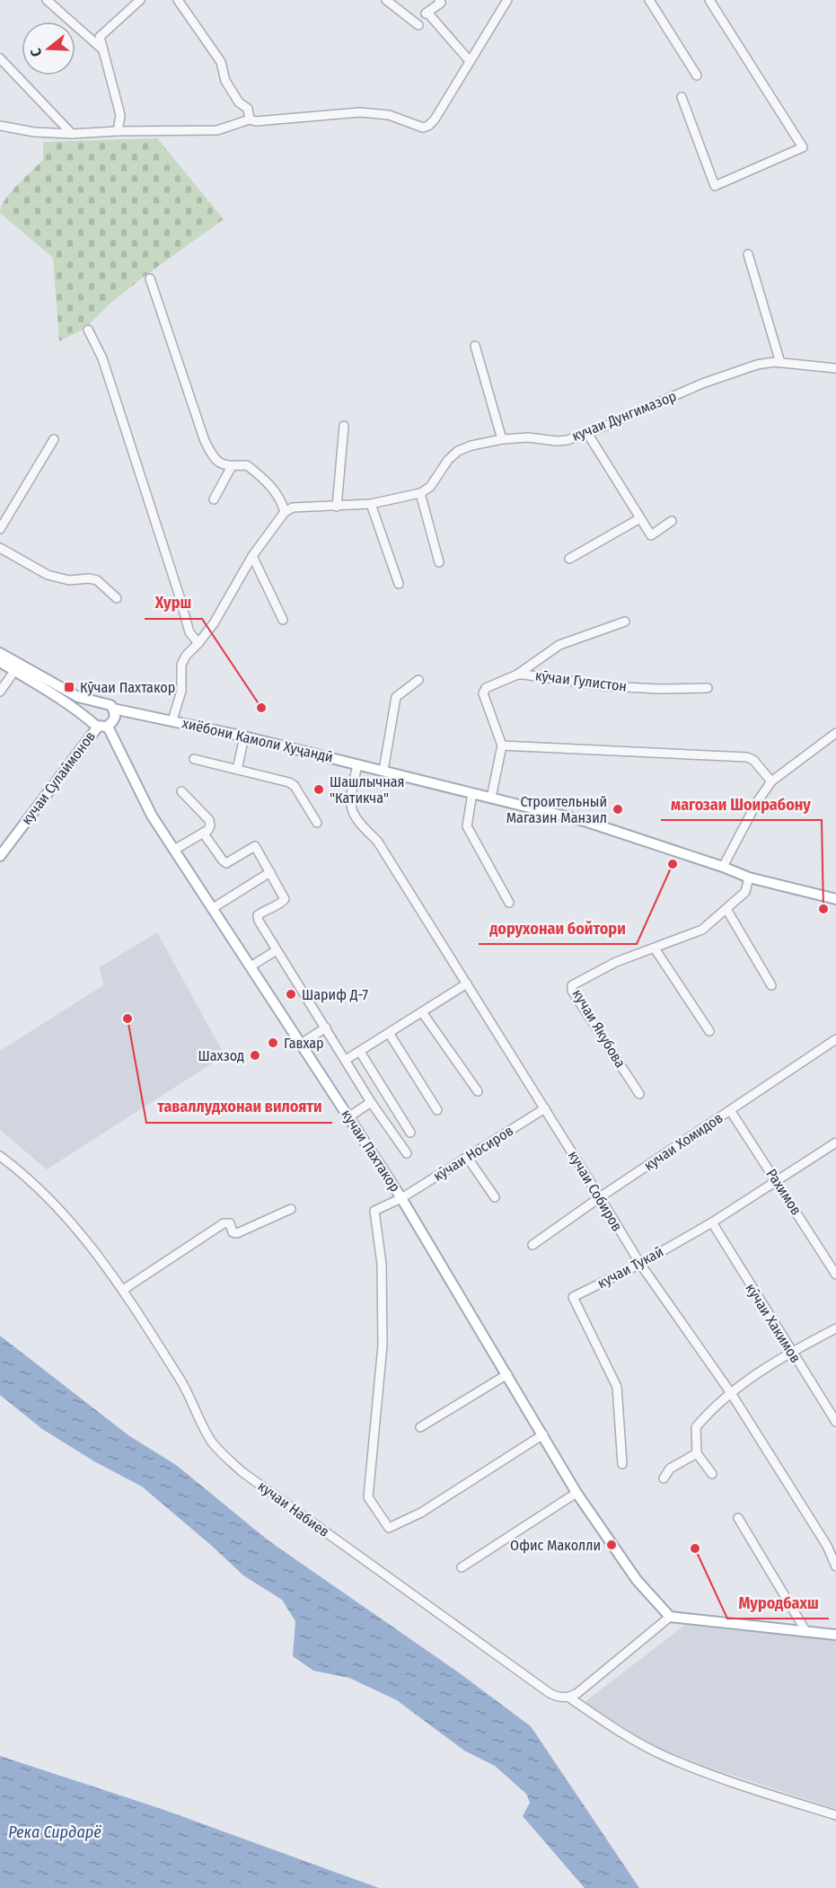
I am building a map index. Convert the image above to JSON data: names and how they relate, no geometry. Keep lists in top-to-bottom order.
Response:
{
  "streets": {
    "main road": ["хиёбони Камоли Хуҷандӣ", "кучаи Сулаймонов", "кучаи Пахтакор"],
    "street": [
      "кучаи Дунгимазор",
      "кӯчаи Гулистон",
      "кучаи Якубова",
      "кучаи Хомидов",
      "кӯчаи Носиров",
      "кучаи Собиров",
      "Рахимов",
      "кучаи Тукай",
      "кӯчаи Хакимов",
      "кучаи Набиев"
    ]
  },
  "crossings": [
    ["хиёбони Камоли Хуҷандӣ", "кучаи Сулаймонов"],
    ["хиёбони Камоли Хуҷандӣ", "кучаи Якубова"],
    ["хиёбони Камоли Хуҷандӣ", "кучаи Пахтакор"],
    ["хиёбони Камоли Хуҷандӣ", "кучаи Собиров"],
    ["кучаи Сулаймонов", "кучаи Пахтакор"],
    ["кучаи Хомидов", "кучаи Собиров"],
    ["кучаи Хомидов", "Рахимов"],
    ["кучаи Пахтакор", "кӯчаи Носиров"],
    ["кӯчаи Носиров", "кучаи Собиров"],
    ["кучаи Собиров", "кучаи Тукай"],
    ["Рахимов", "кучаи Тукай"],
    ["кучаи Тукай", "кӯчаи Хакимов"]
  ],
  "water": ["Река Сирдарё"],
  "places": {
    "transit": ["Кӯчаи Пахтакор"],
    "other": [
      "Хурш",
      "Шашлычная \"Катикча\"",
      "Строительный Магазин Манзил",
      "дорухонаи бойтори",
      "магозаи Шоирабону",
      "Шариф Д-7",
      "таваллудхонаи вилояти",
      "Гавхар",
      "Шахзод",
      "Офис Маколли",
      "Муродбахш"
    ]
  },
  "north": "left"
}
